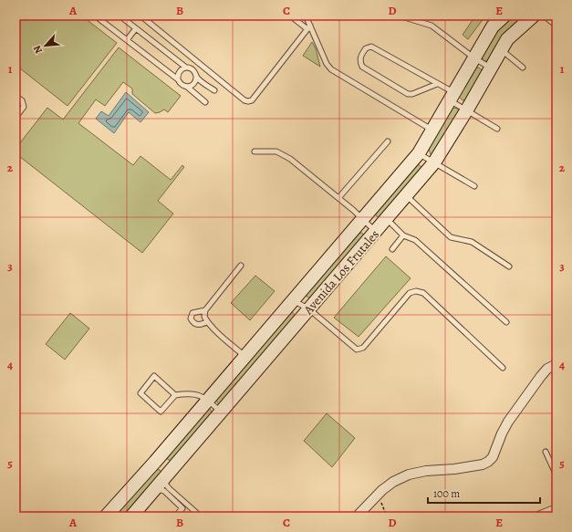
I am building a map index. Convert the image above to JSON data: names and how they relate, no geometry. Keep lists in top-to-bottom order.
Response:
{
  "streets": {
    "main road": ["Avenida Los Frutales"]
  },
  "scale_bar": "100 m",
  "north": "bottom left",
  "grid": {
    "columns": [
      "A",
      "B",
      "C",
      "D",
      "E"
    ],
    "rows": [
      "1",
      "2",
      "3",
      "4",
      "5"
    ]
  }
}
